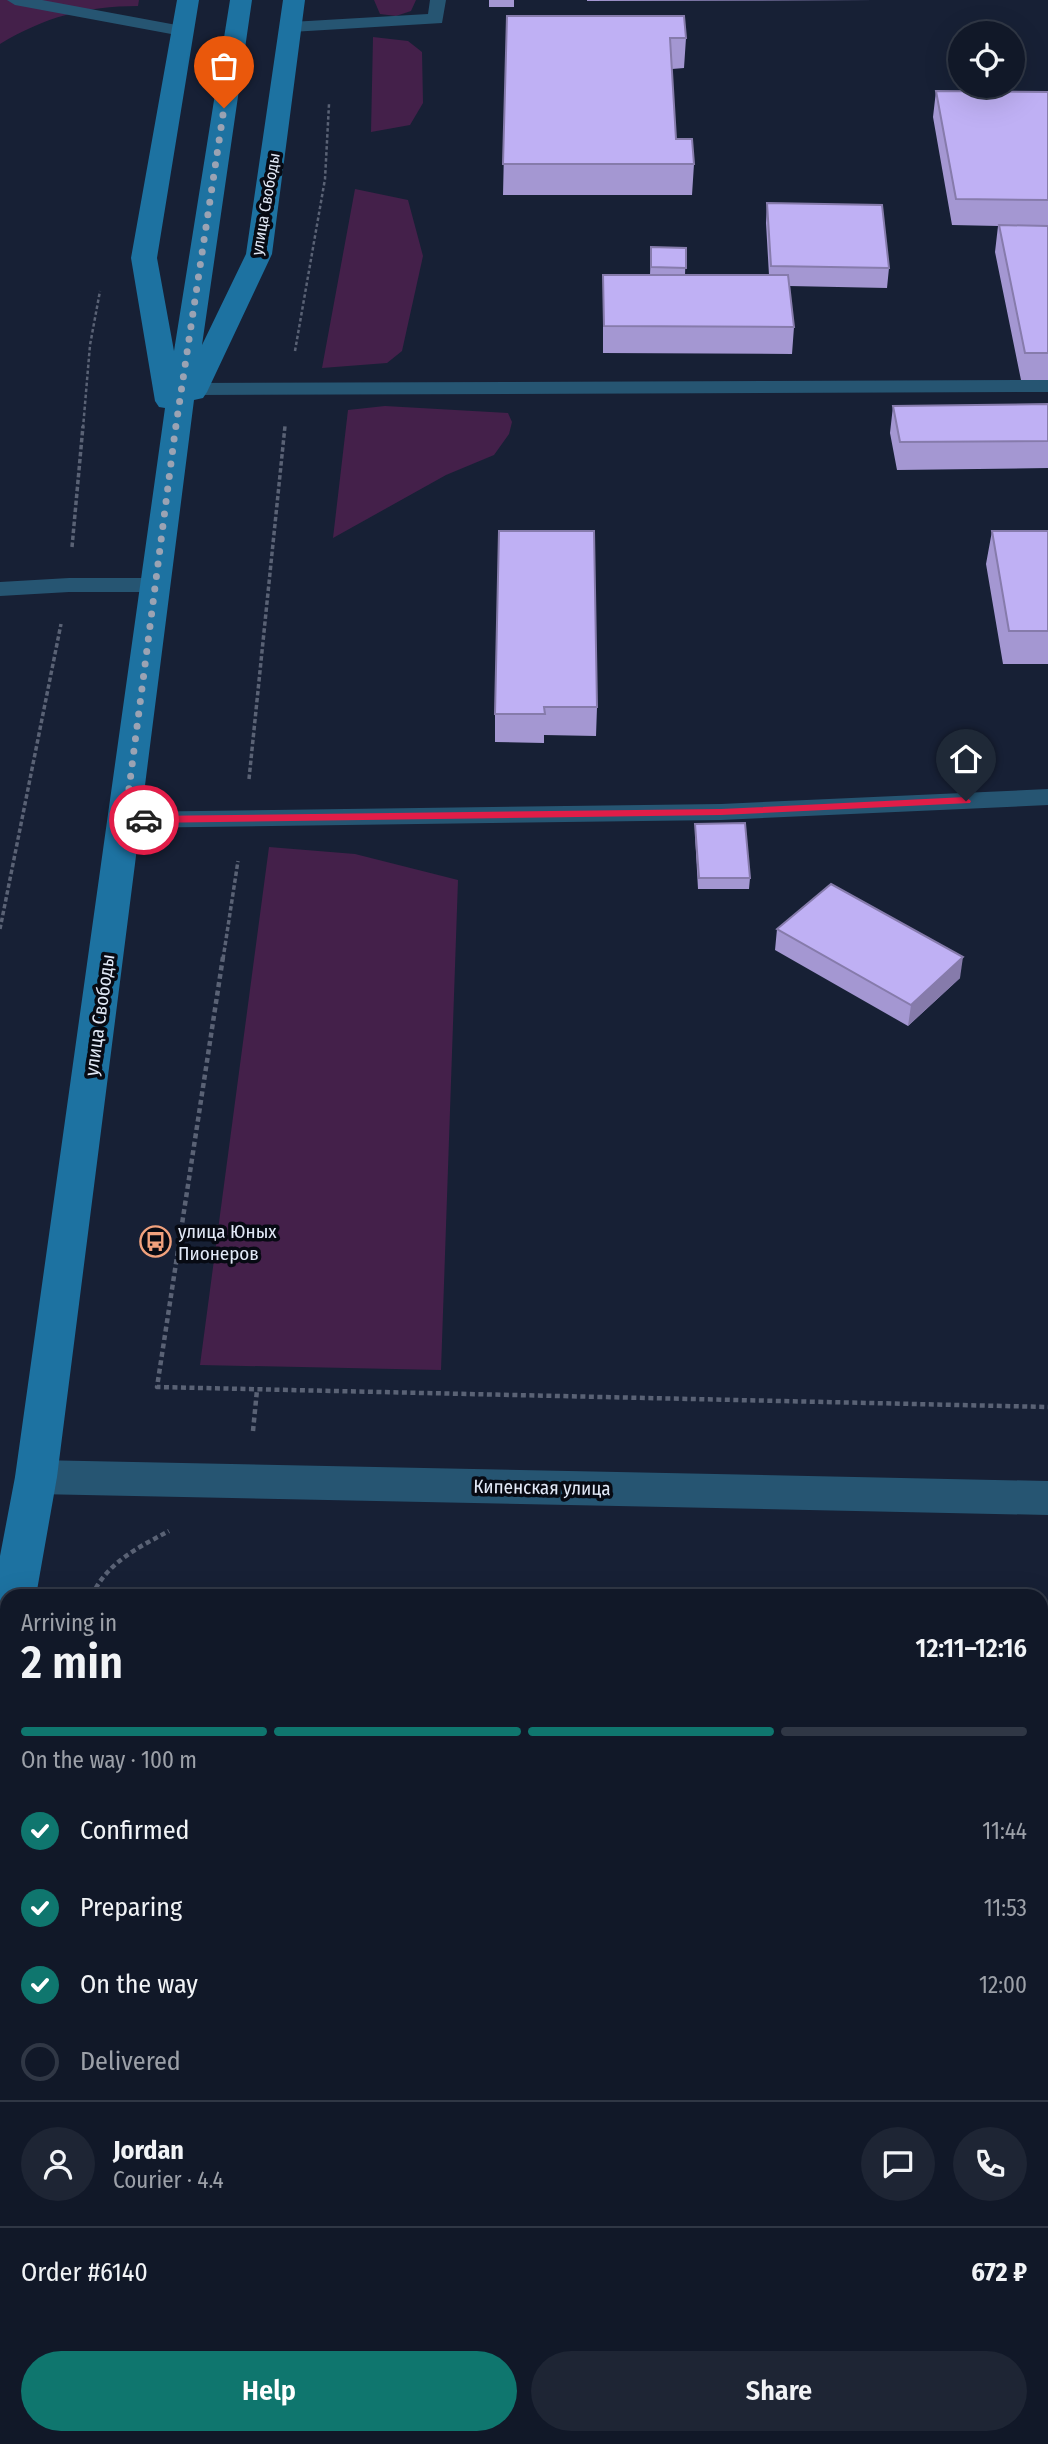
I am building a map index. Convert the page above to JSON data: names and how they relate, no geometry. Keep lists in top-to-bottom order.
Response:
{
  "streets": {
    "main road": ["улица Свободы"],
    "street": ["Кипенская улица"]
  },
  "crossings": [
    ["улица Свободы", "Кипенская улица"]
  ],
  "places": {
    "bus stop": ["улица Юных Пионеров"]
  },
  "page": {
    "heading": ["2 min", "Arriving in", "12:11–12:16"],
    "panel": [
      "Jordan",
      "Courier · 4.4",
      "Order #6140",
      "672 ₽"
    ],
    "bar": "On the way · 100 m",
    "list": [
      ["Confirmed", "11:44"],
      ["Preparing", "11:53"],
      ["On the way", "12:00"],
      "Delivered"
    ],
    "buttons": ["Help", "Share"]
  }
}
